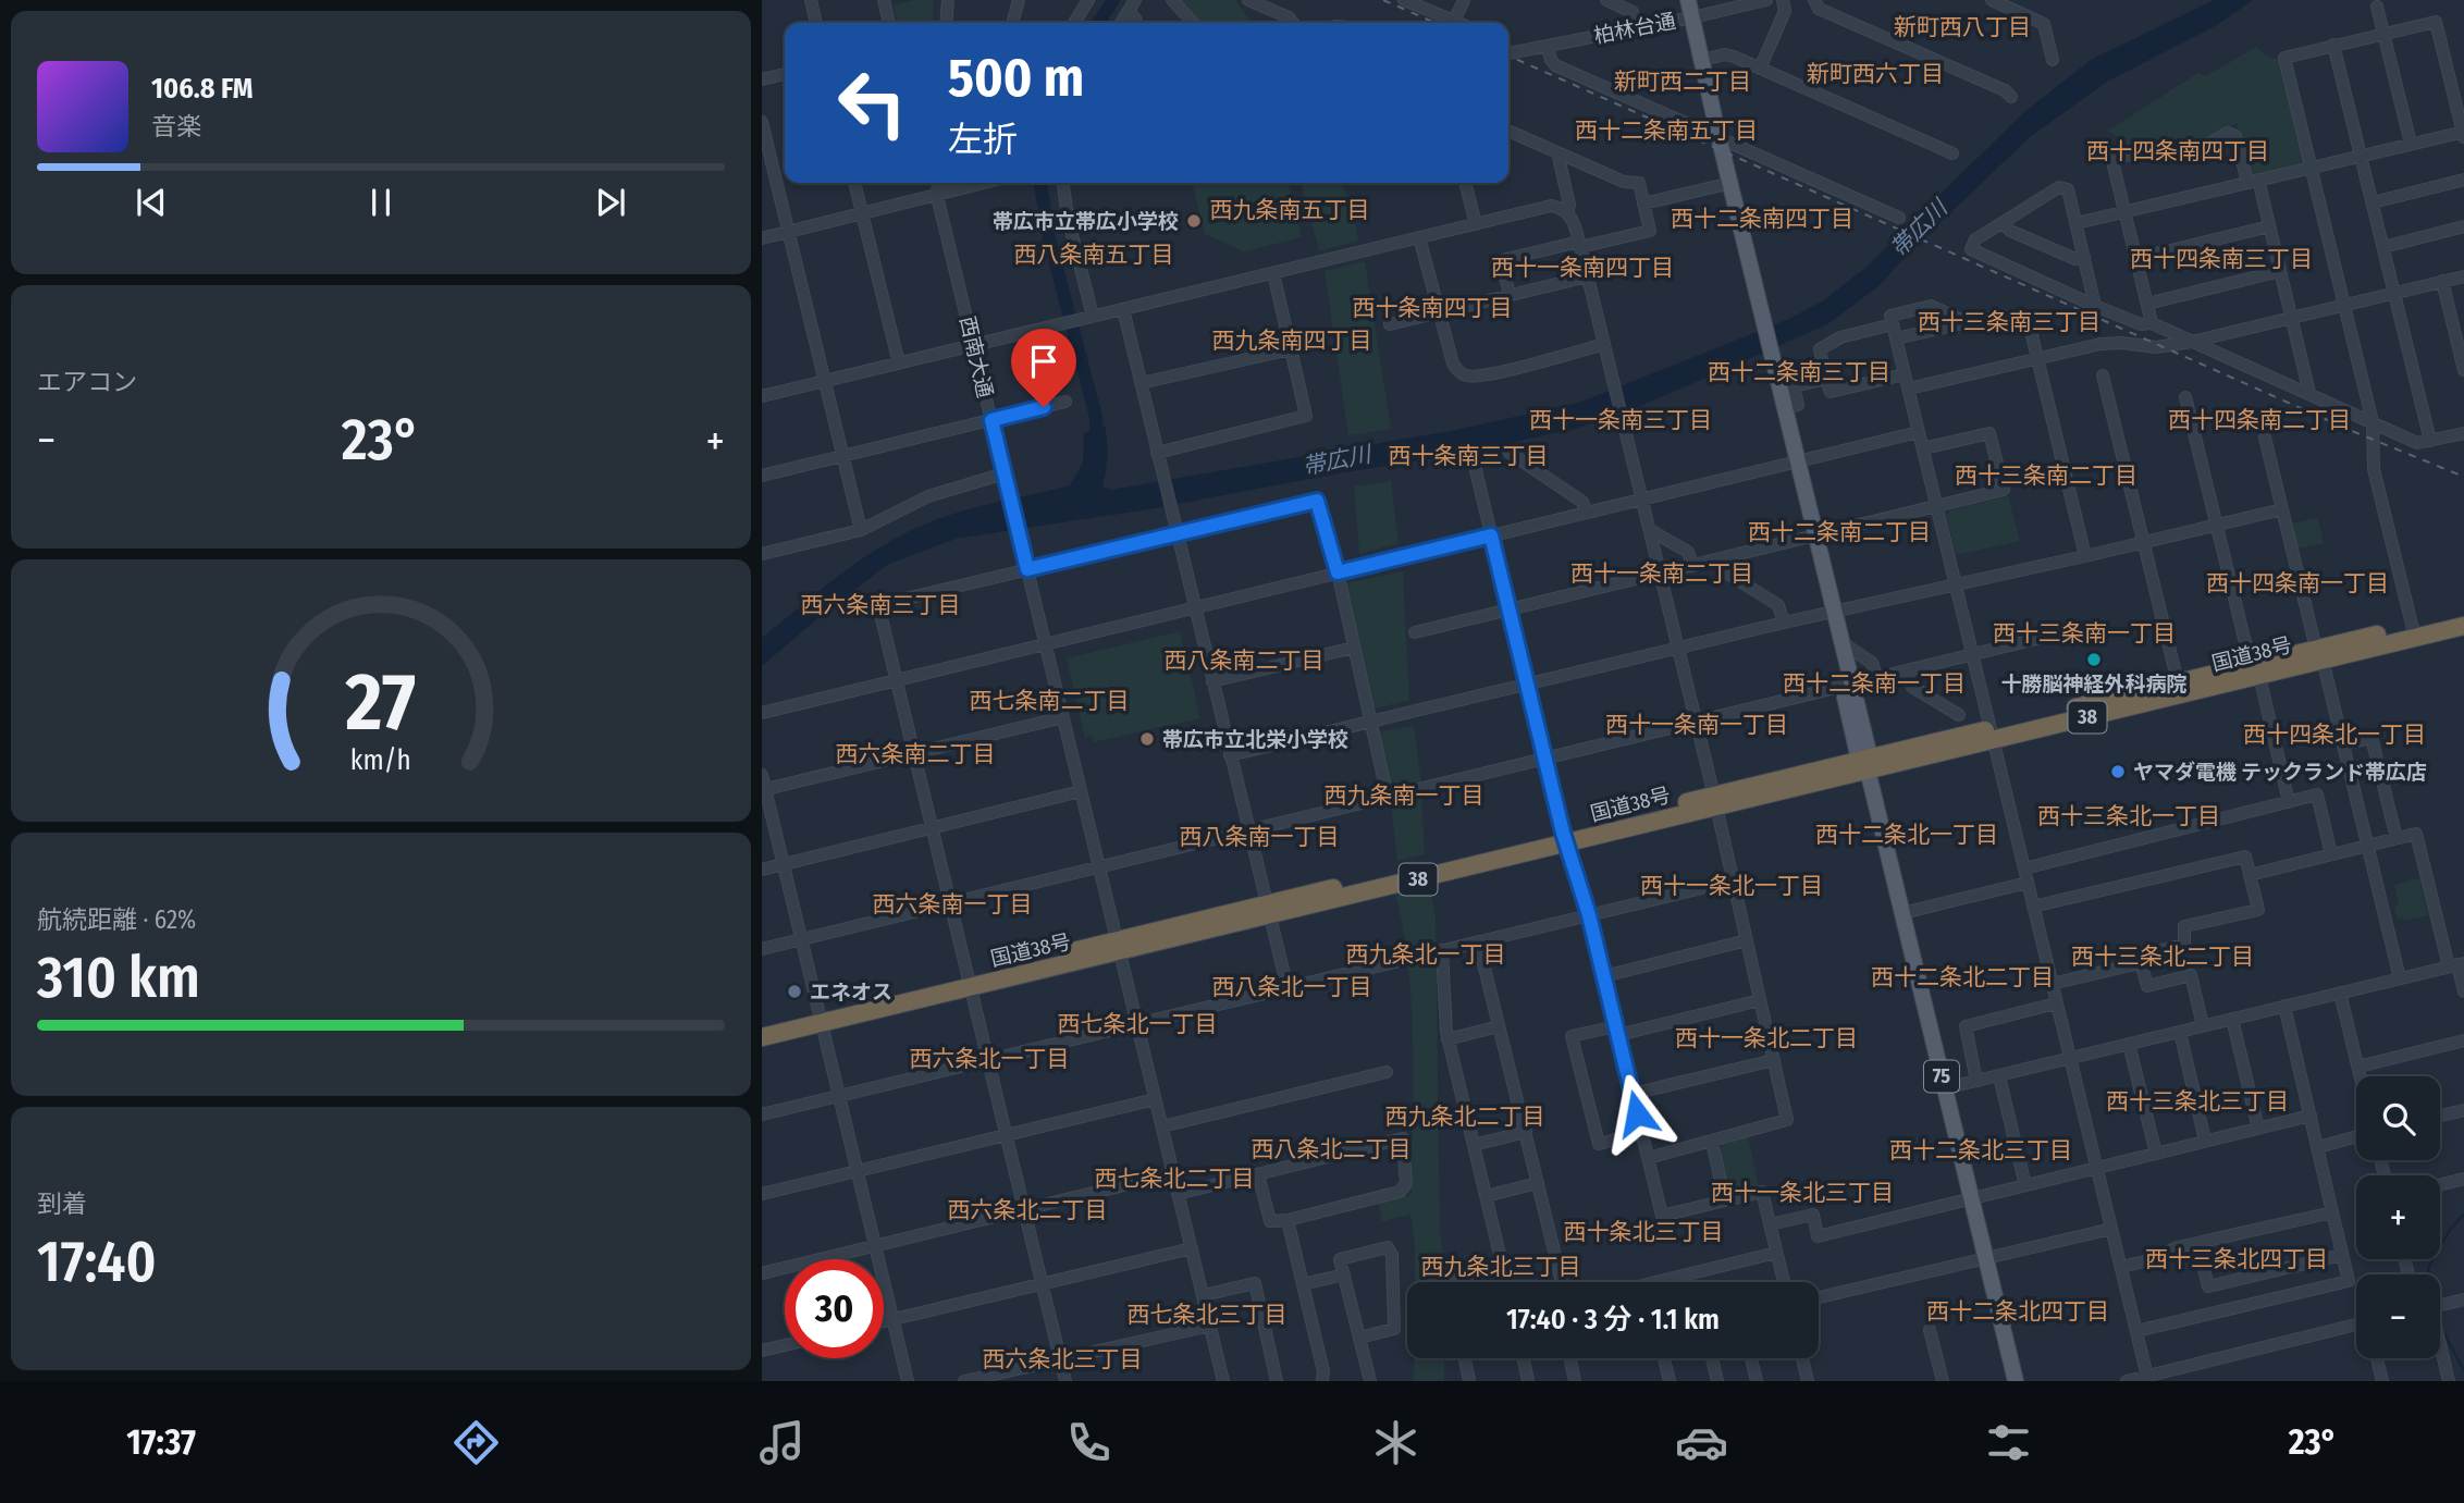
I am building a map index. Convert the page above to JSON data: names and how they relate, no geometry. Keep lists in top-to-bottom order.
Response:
{
  "streets": {
    "highway": ["国道38号", "38"],
    "main road": ["75"],
    "street": ["柏林台通", "西南大通"]
  },
  "crossings": [
    ["西南大通", "国道38号"],
    ["国道38号", "75"]
  ],
  "districts": [
    "新町西八丁目",
    "新町西六丁目",
    "新町西二丁目",
    "西十二条南五丁目",
    "西十四条南四丁目",
    "西九条南五丁目",
    "西十二条南四丁目",
    "西八条南五丁目",
    "西十四条南三丁目",
    "西十一条南四丁目",
    "西十条南四丁目",
    "西十三条南三丁目",
    "西九条南四丁目",
    "西十二条南三丁目",
    "西十一条南三丁目",
    "西十四条南二丁目",
    "西十条南三丁目",
    "西十三条南二丁目",
    "西十二条南二丁目",
    "西十一条南二丁目",
    "西十四条南一丁目",
    "西六条南三丁目",
    "西十三条南一丁目",
    "西八条南二丁目",
    "西十二条南一丁目",
    "西七条南二丁目",
    "西十一条南一丁目",
    "西十四条北一丁目",
    "西六条南二丁目",
    "西九条南一丁目",
    "西十三条北一丁目",
    "西十二条北一丁目",
    "西八条南一丁目",
    "西十一条北一丁目",
    "西六条南一丁目",
    "西九条北一丁目",
    "西十三条北二丁目",
    "西十二条北二丁目",
    "西八条北一丁目",
    "西七条北一丁目",
    "西十一条北二丁目",
    "西六条北一丁目",
    "西十三条北三丁目",
    "西九条北二丁目",
    "西八条北二丁目",
    "西十二条北三丁目",
    "西七条北二丁目",
    "西十一条北三丁目",
    "西六条北二丁目",
    "西十条北三丁目",
    "西十三条北四丁目",
    "西九条北三丁目",
    "西十二条北四丁目",
    "西七条北三丁目",
    "西六条北三丁目"
  ],
  "water": ["帯広川"],
  "places": [
    "帯広市立帯広小学校",
    "十勝脳神経外科病院",
    "帯広市立北栄小学校",
    "ヤマダ電機 テックランド帯広店",
    "エネオス"
  ],
  "page": {
    "turn": ["500 m", "左折"],
    "song": ["106.8 FM", "音楽"],
    "tile": [
      "エアコン",
      ["航続距離 · 62%", "310 km"],
      ["到着", "17:40"]
    ],
    "heat": ["−", "23°", "+"],
    "map_buttons": ["+", "−"],
    "limit": "30",
    "trip": "17:40 · 3 分 · 1.1 km",
    "tabs": ["17:37", "23°"],
    "gauge": ["27", "km/h"]
  }
}
